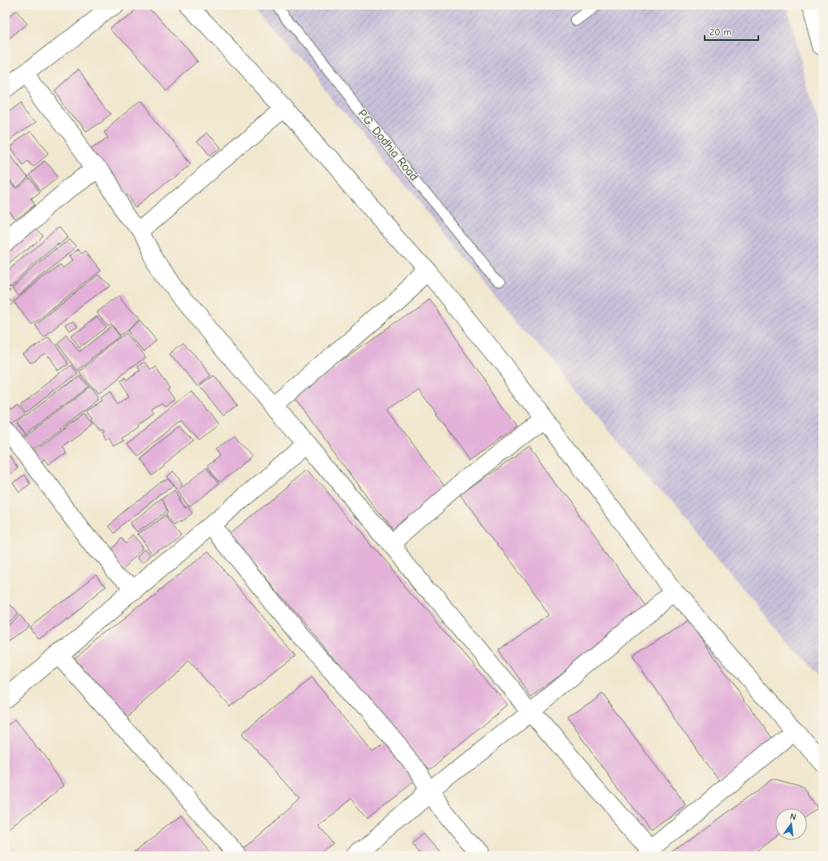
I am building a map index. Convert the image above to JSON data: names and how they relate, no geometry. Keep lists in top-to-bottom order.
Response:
{
  "streets": {
    "lane": ["P.G. Dodhia Road"]
  },
  "scale_bar": "20 m",
  "north": "top"
}
